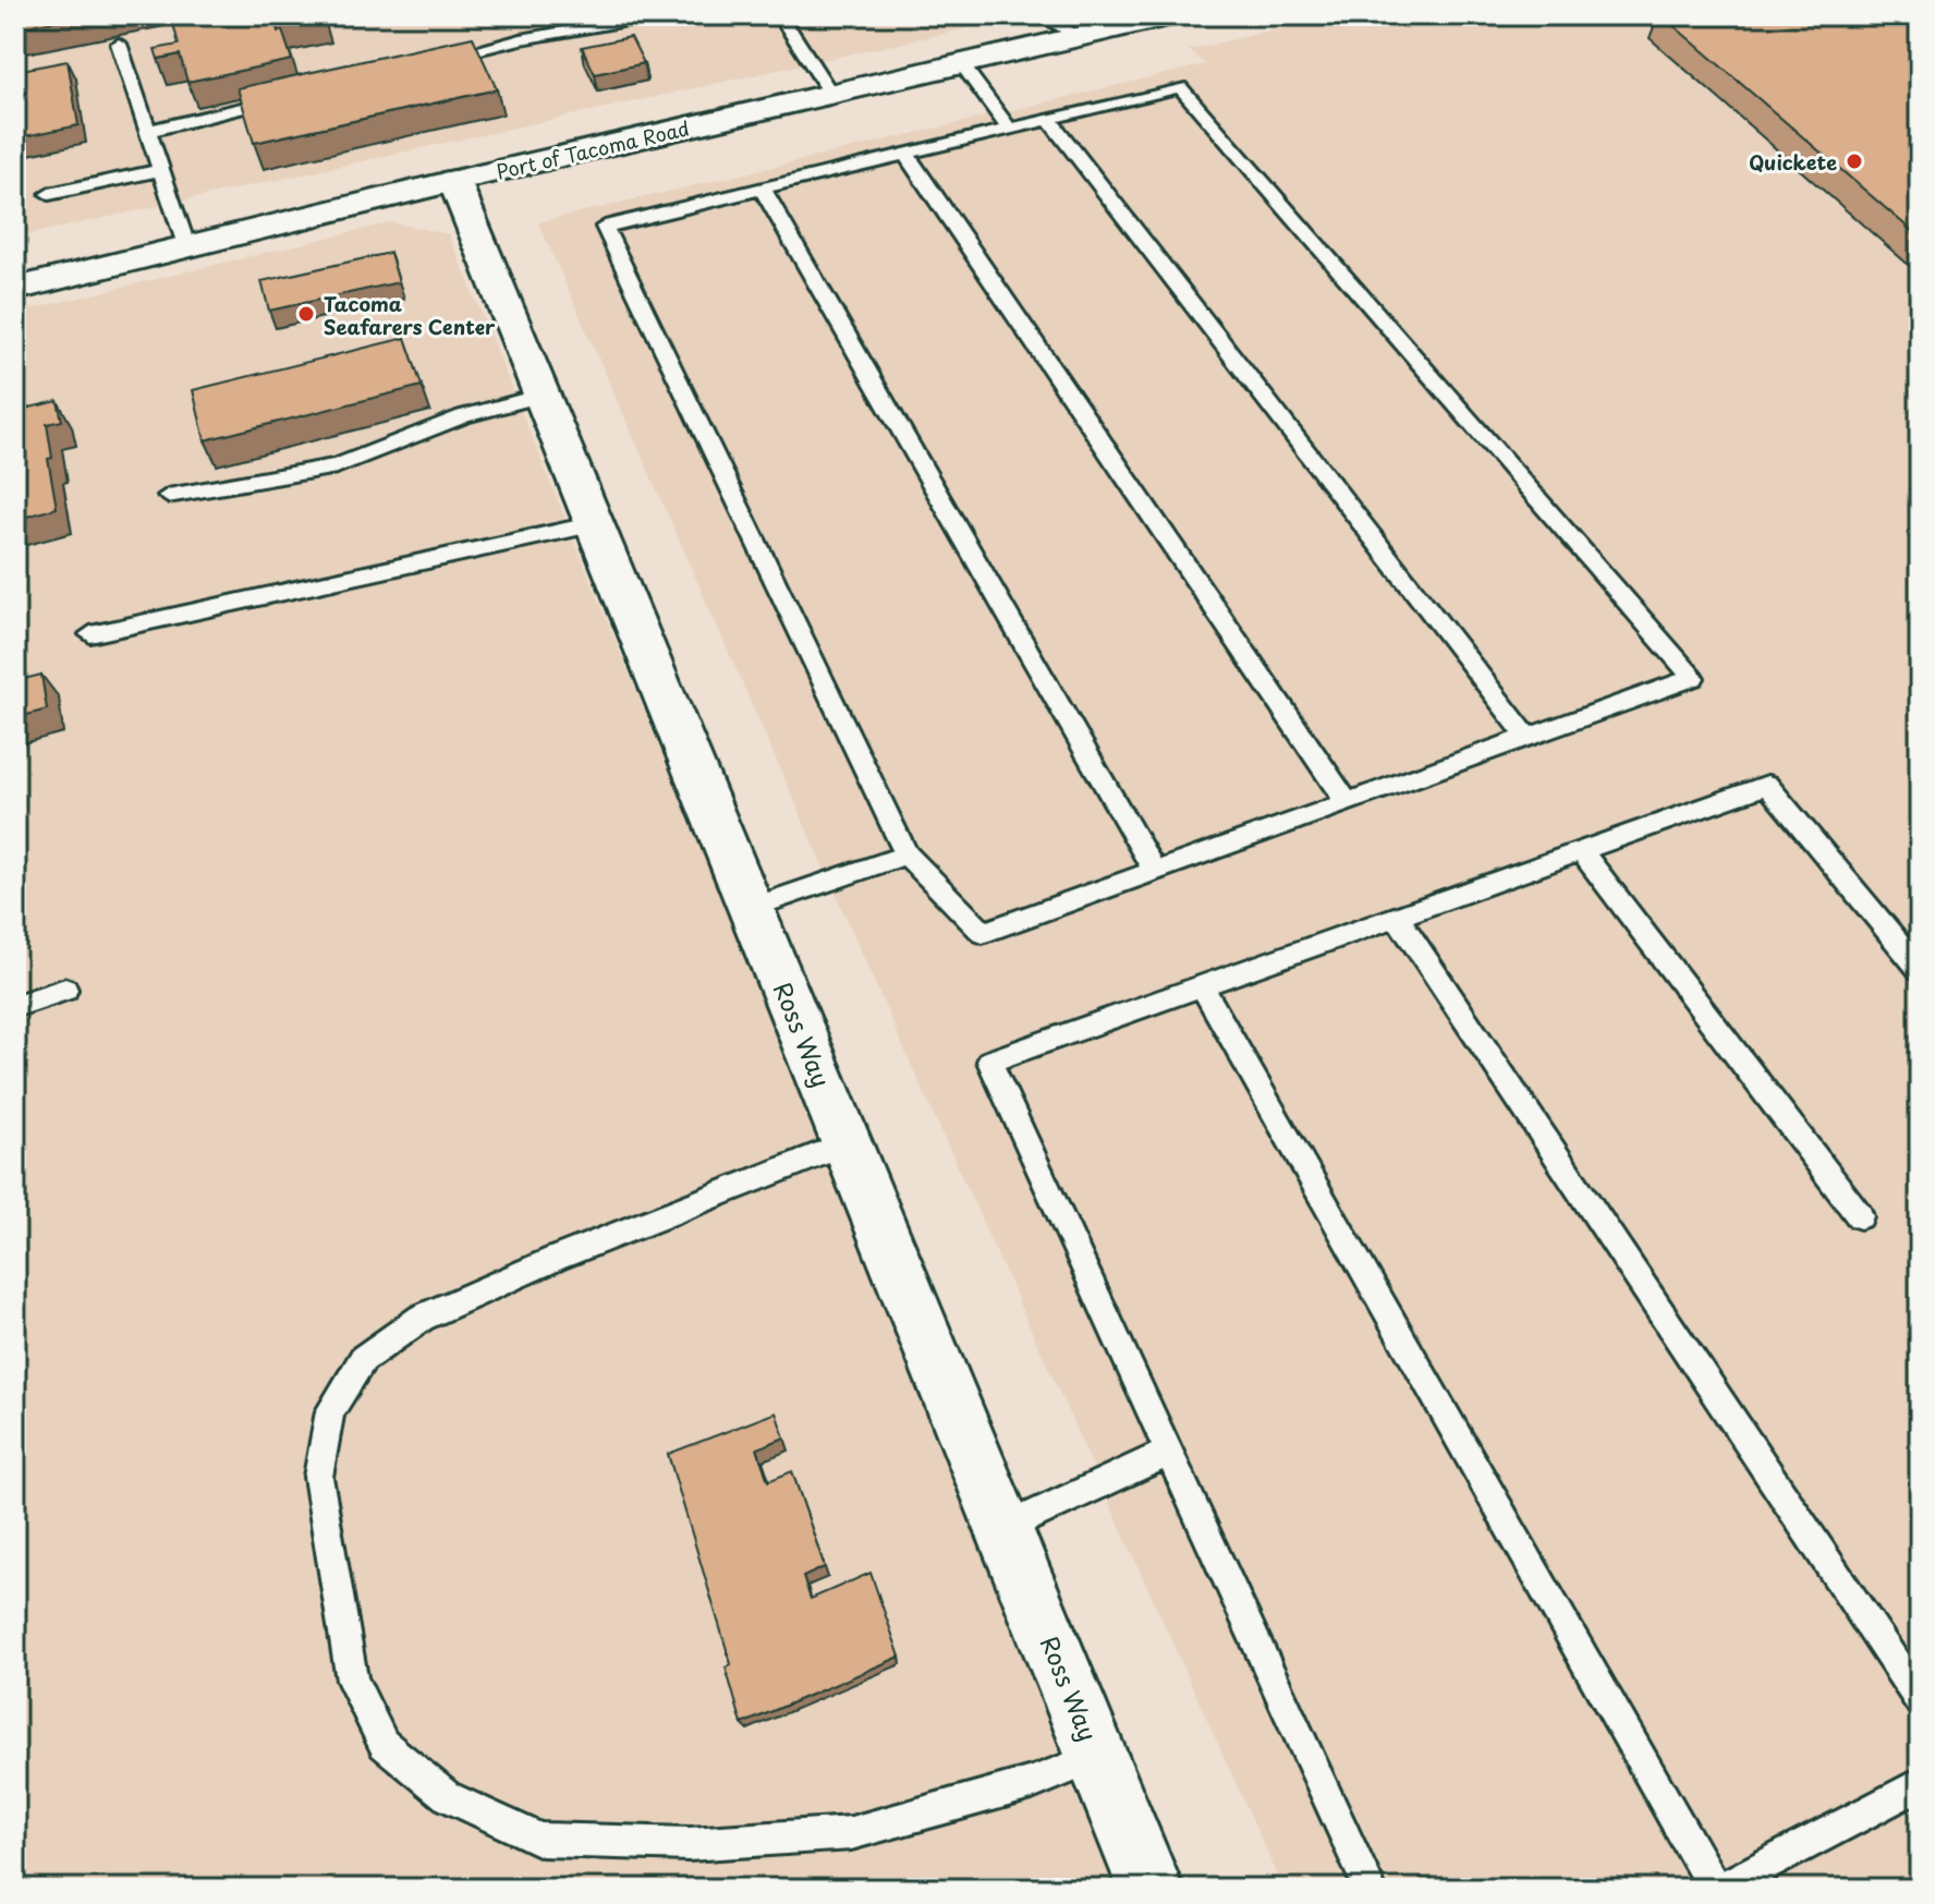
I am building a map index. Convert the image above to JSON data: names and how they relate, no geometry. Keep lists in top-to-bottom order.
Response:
{
  "streets": {
    "street": ["Port of Tacoma Road", "Ross Way"]
  },
  "crossings": [
    ["Port of Tacoma Road", "Ross Way"]
  ],
  "places": ["Quickete", "Tacoma Seafarers Center"]
}
